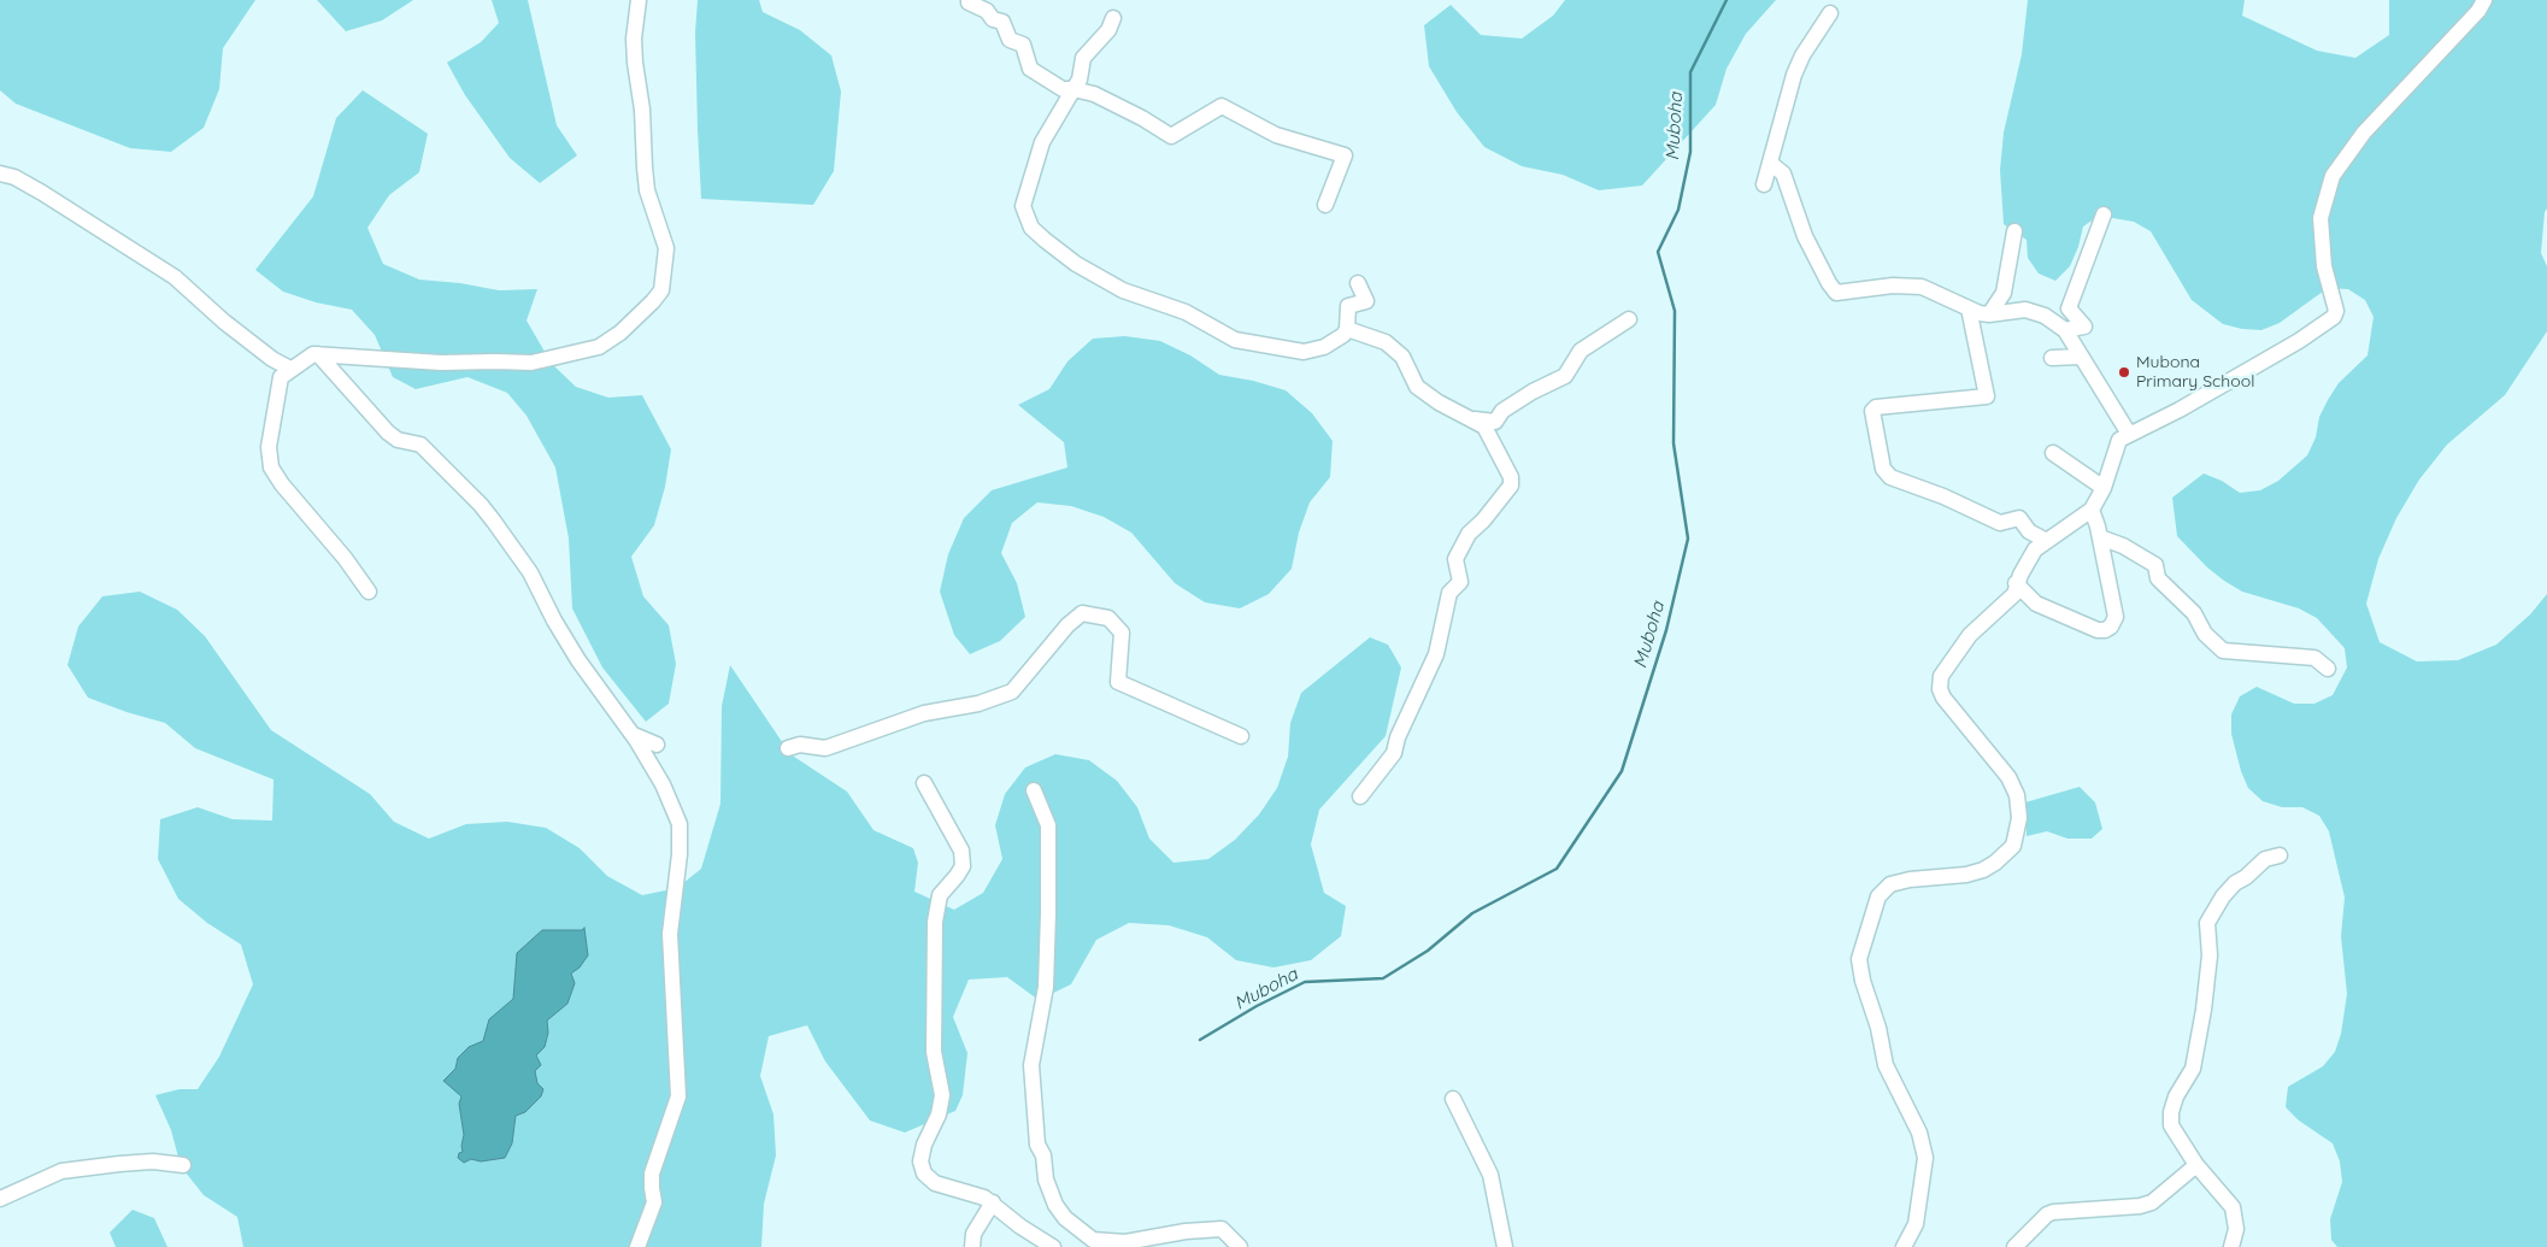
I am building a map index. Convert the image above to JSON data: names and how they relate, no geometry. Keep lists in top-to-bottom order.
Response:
{
  "water": ["Muboha"],
  "places": ["Mubona Primary School"]
}
